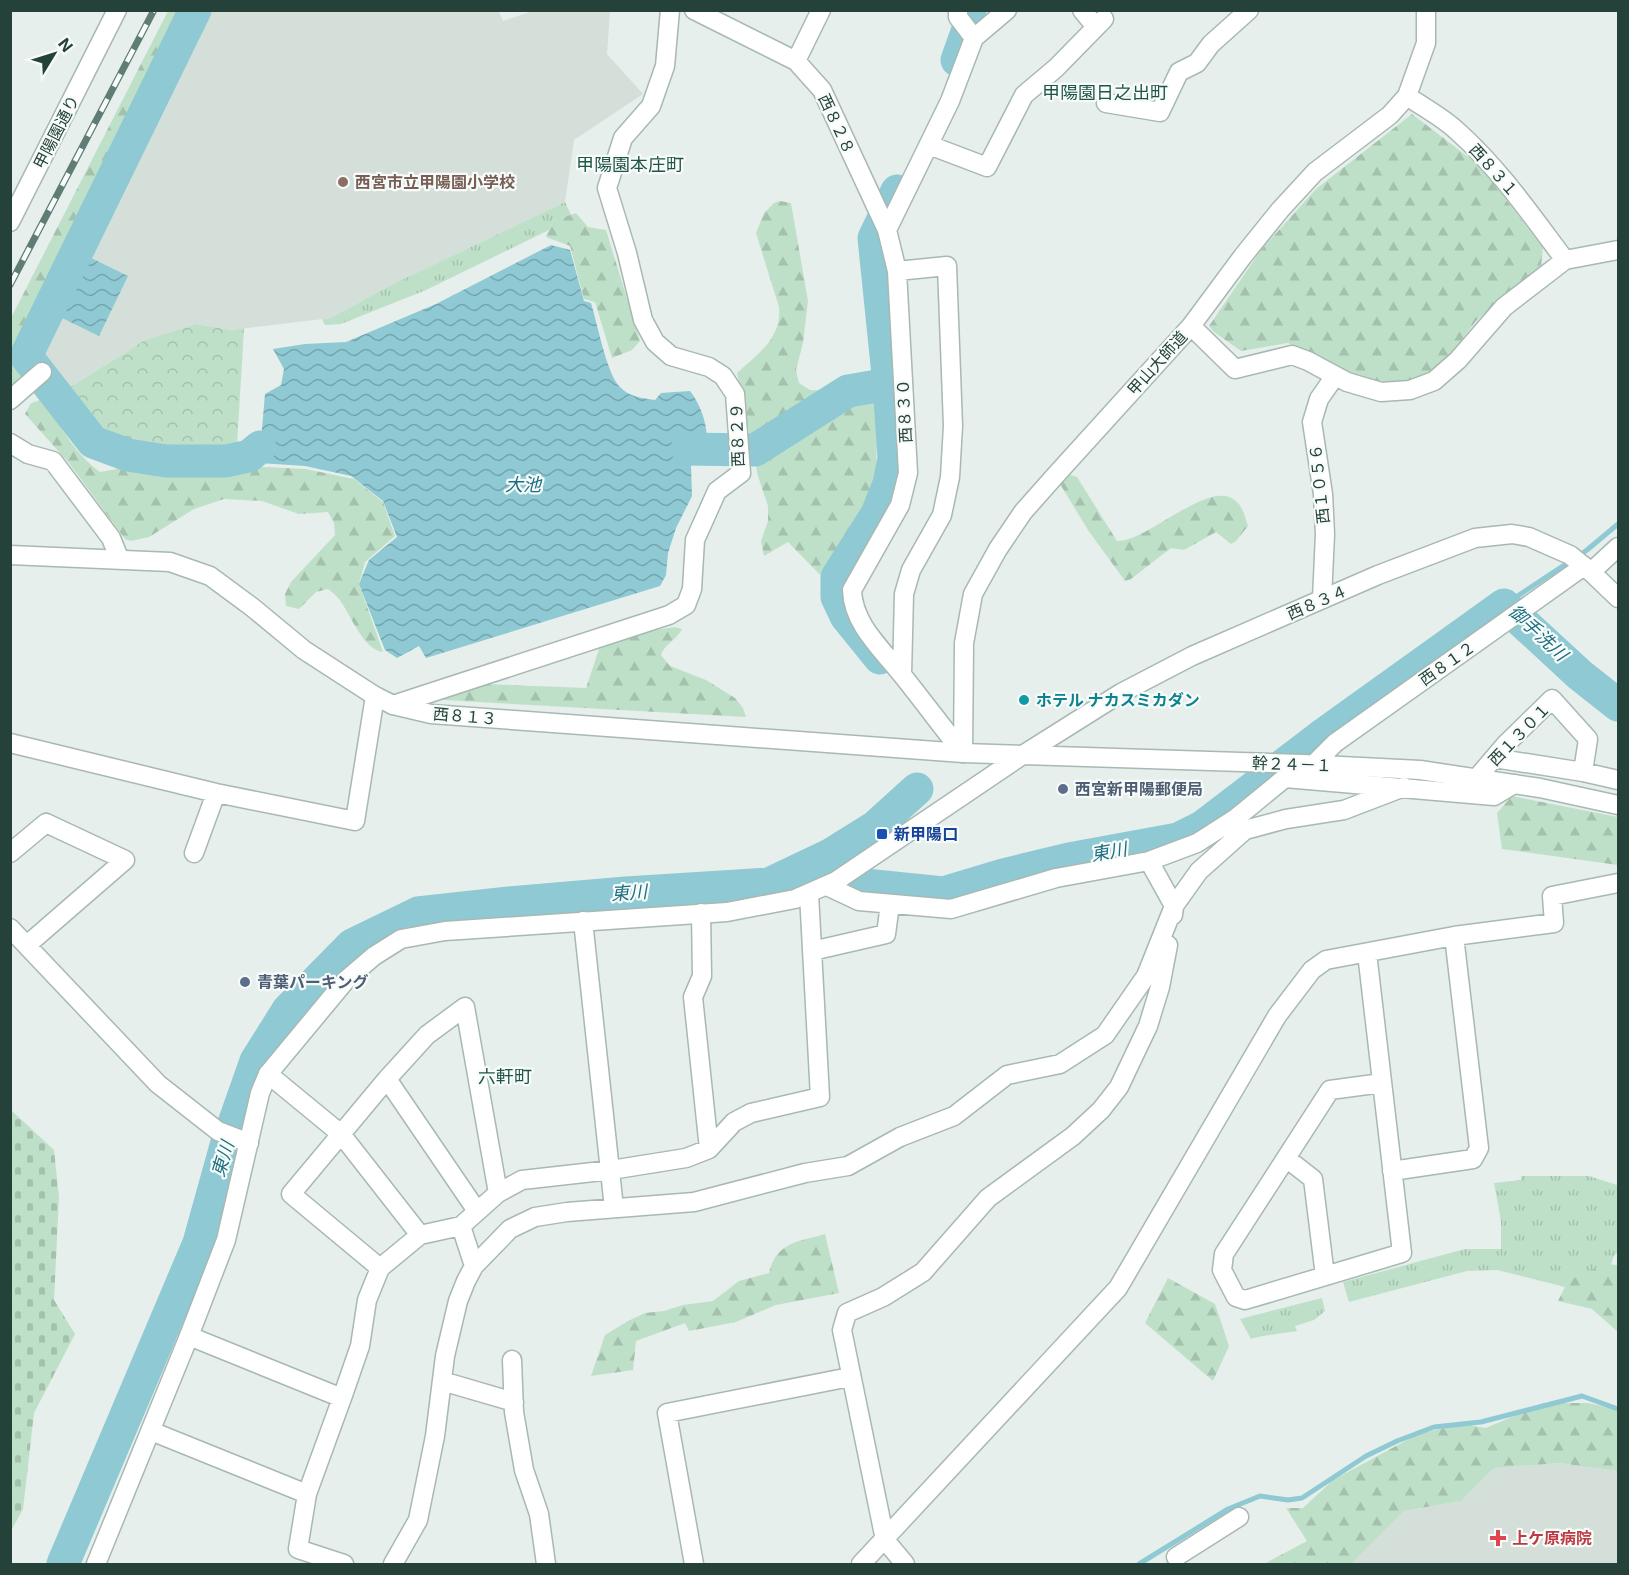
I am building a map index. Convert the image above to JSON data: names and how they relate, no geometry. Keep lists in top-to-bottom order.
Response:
{
  "streets": {
    "street": [
      "西８２８",
      "甲陽園通り",
      "西８３１",
      "甲山大師道",
      "西８３０",
      "西８２９",
      "西１０５６",
      "西８３４",
      "西８１２",
      "西８１３",
      "西１３０１",
      "幹２４－１"
    ]
  },
  "crossings": [
    ["西８２８", "西８３０"],
    ["西８３１", "甲山大師道"],
    ["甲山大師道", "西８３０"],
    ["甲山大師道", "西８１３"],
    ["甲山大師道", "幹２４－１"],
    ["西８３０", "西８１３"],
    ["西８３０", "幹２４－１"],
    ["西８２９", "西８１３"],
    ["西１０５６", "西８３４"],
    ["西８３４", "西８１２"],
    ["西８３４", "幹２４－１"],
    ["西８１２", "幹２４－１"],
    ["西８１３", "幹２４－１"],
    ["西１３０１", "幹２４－１"]
  ],
  "districts": ["甲陽園日之出町", "甲陽園本庄町", "六軒町"],
  "water": ["大池", "御手洗川", "東川"],
  "places": {
    "other": [
      "西宮市立甲陽園小学校",
      "ホテル ナカスミカダン",
      "西宮新甲陽郵便局",
      "青葉パーキング"
    ],
    "transit": ["新甲陽口"],
    "health": ["上ケ原病院"]
  },
  "north": "top right"
}
